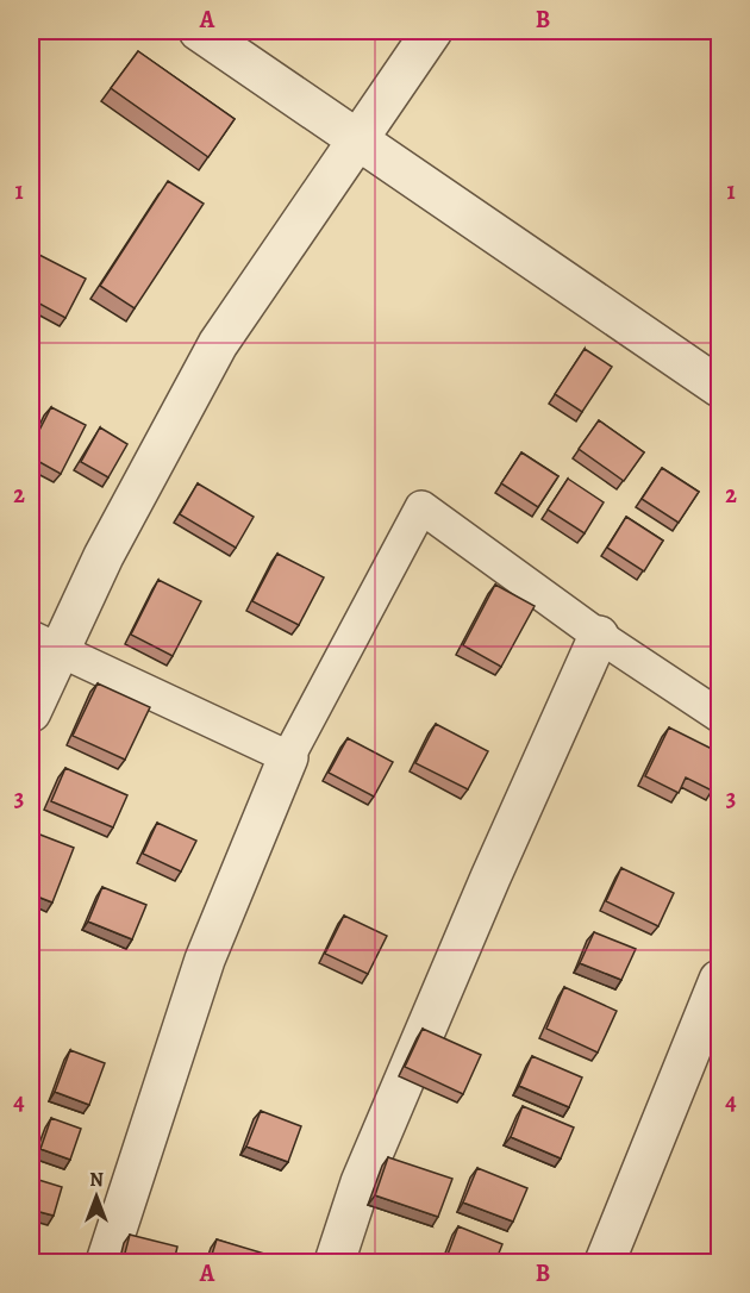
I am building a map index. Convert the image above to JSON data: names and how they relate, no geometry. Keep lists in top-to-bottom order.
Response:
{
  "north": "top",
  "grid": {
    "columns": ["A", "B"],
    "rows": [
      "1",
      "2",
      "3",
      "4"
    ]
  }
}
